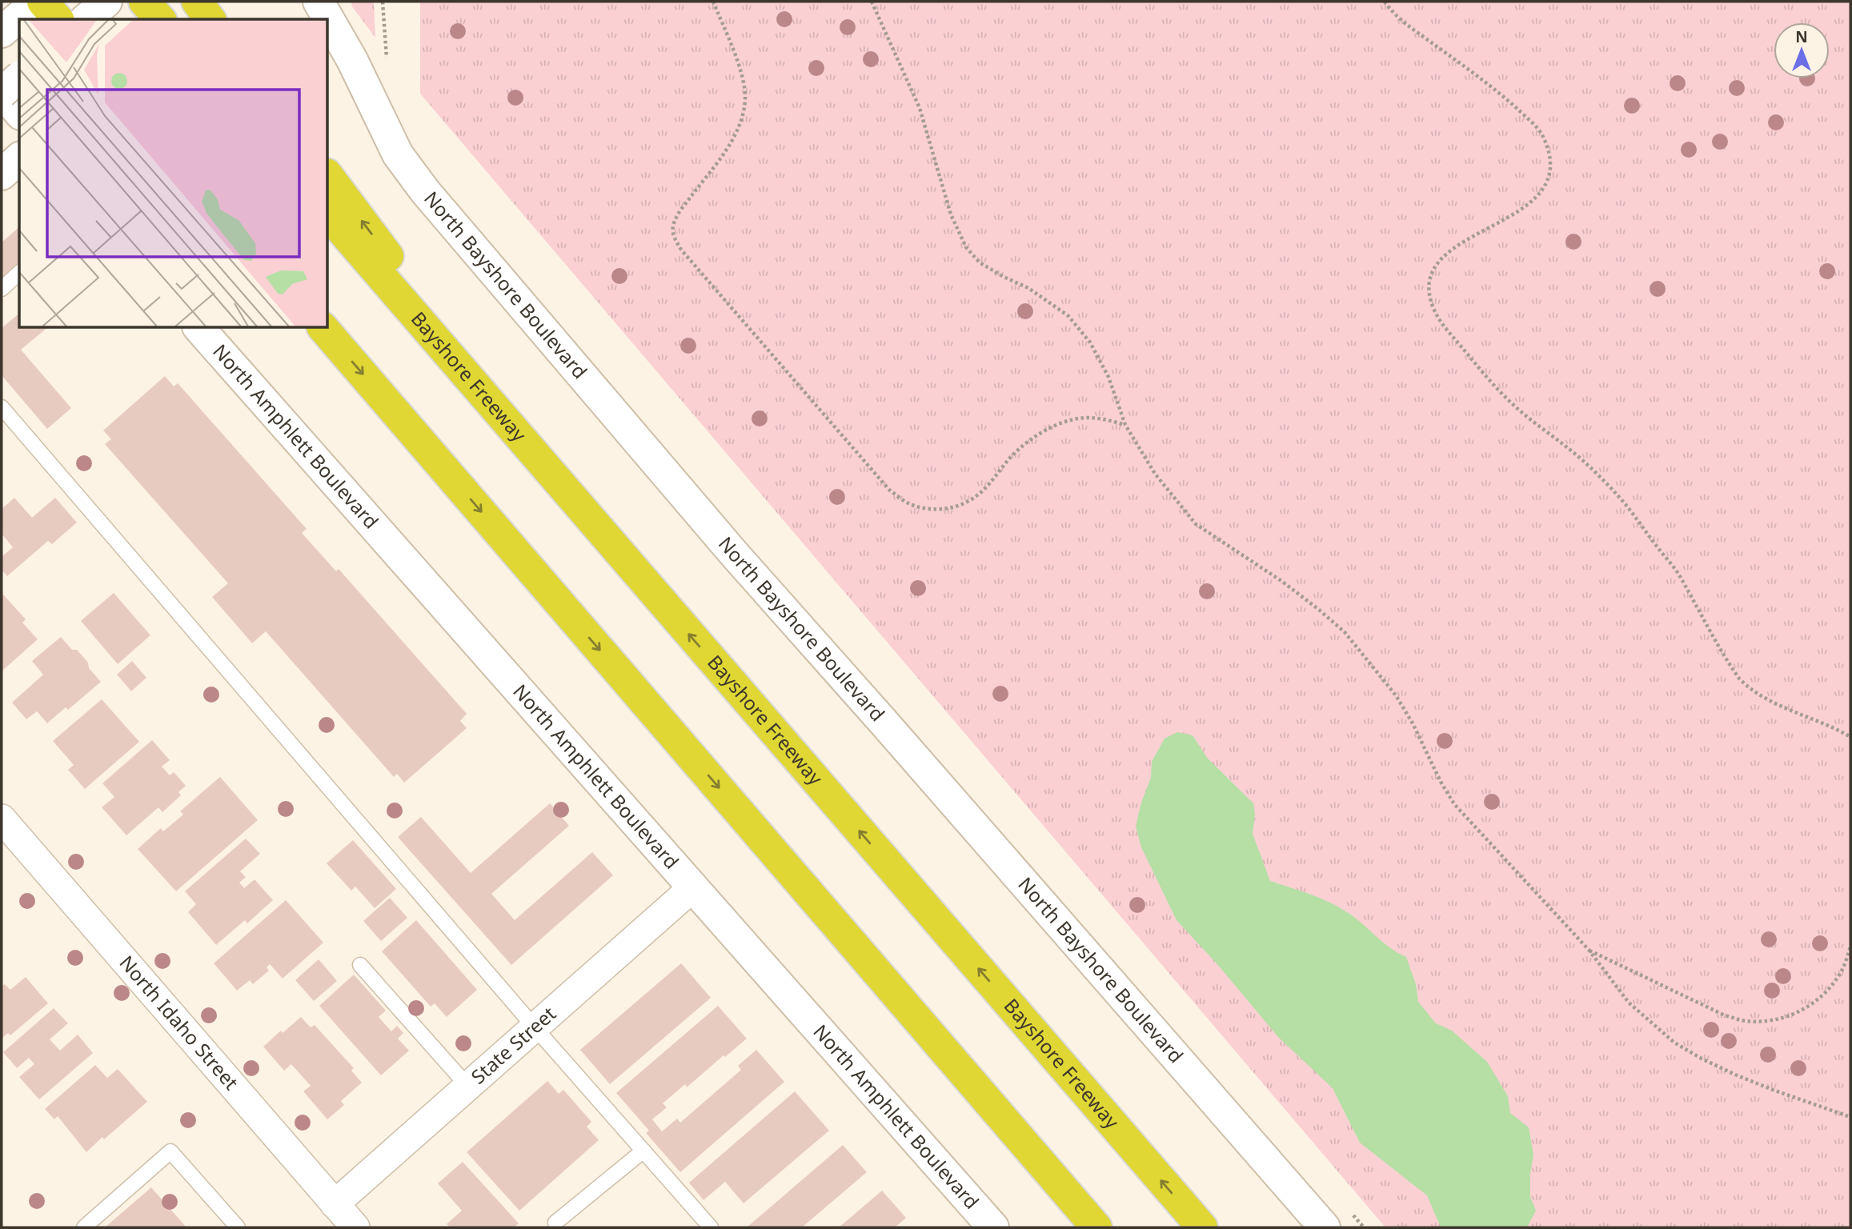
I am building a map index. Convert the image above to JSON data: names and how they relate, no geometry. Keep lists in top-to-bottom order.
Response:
{
  "streets": {
    "highway": ["Bayshore Freeway"],
    "street": [
      "North Bayshore Boulevard",
      "North Amphlett Boulevard",
      "North Idaho Street",
      "State Street"
    ]
  },
  "crossings": [
    ["North Amphlett Boulevard", "State Street"],
    ["North Idaho Street", "State Street"]
  ],
  "north": "top"
}
